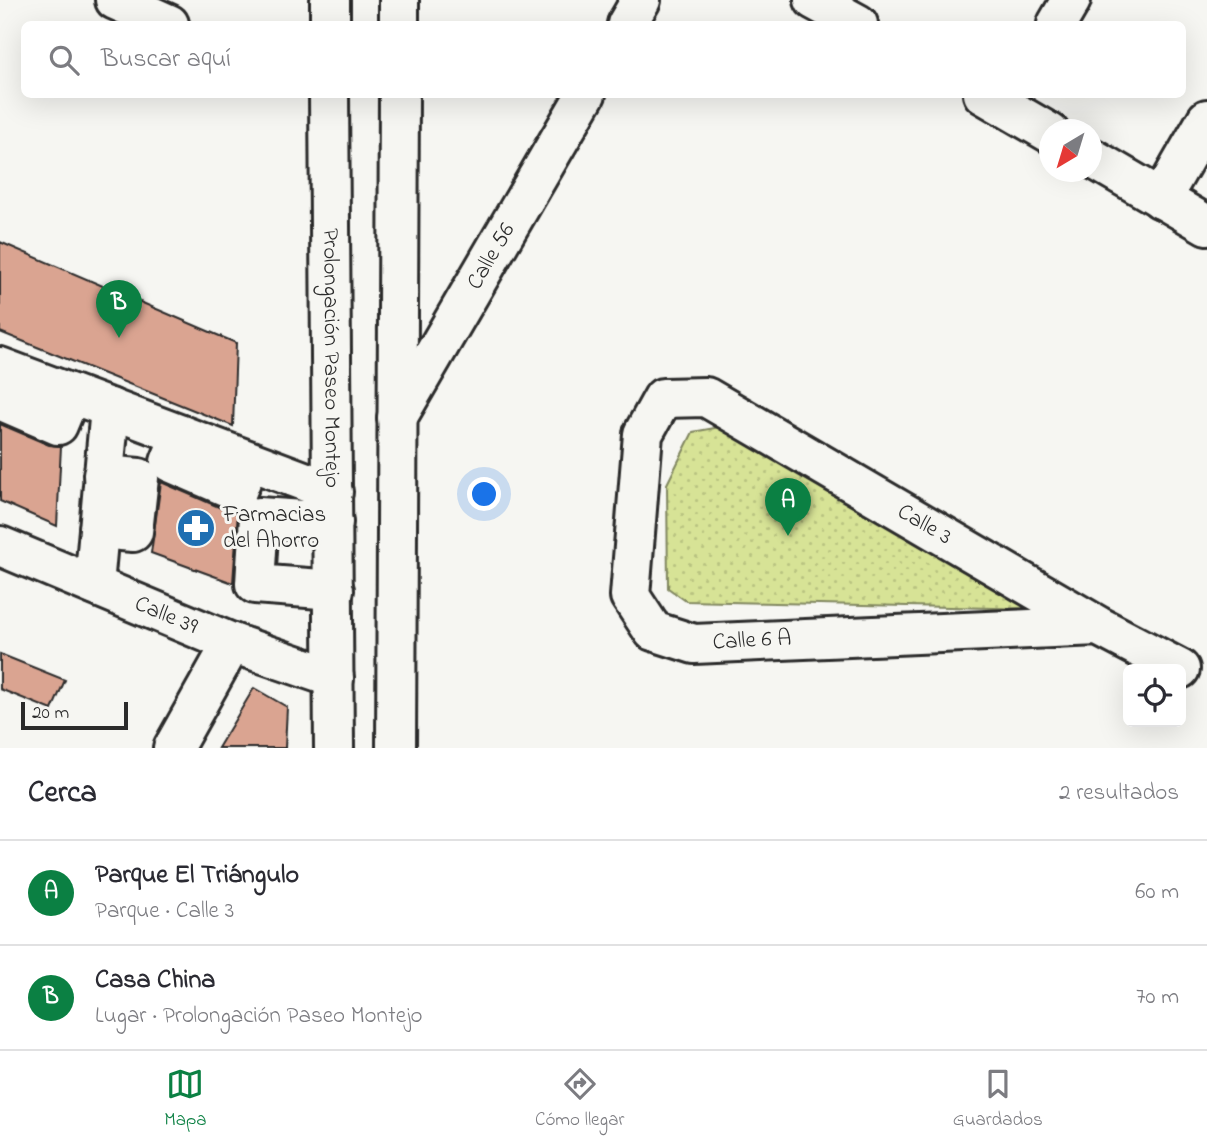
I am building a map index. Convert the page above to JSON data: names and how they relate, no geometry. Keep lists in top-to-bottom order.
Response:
{
  "streets": {
    "street": [
      "Calle 56",
      "Prolongación Paseo Montejo",
      "Calle 3",
      "Calle 39",
      "Calle 6 A"
    ]
  },
  "crossings": [
    ["Prolongación Paseo Montejo", "Calle 39"],
    ["Calle 3", "Calle 6 A"]
  ],
  "places": {
    "pharmacy": ["Farmacias del Ahorro"]
  },
  "scale_bar": "20 m",
  "north": "bottom left",
  "page": {
    "search": "Buscar aquí",
    "pins": ["B", "A"],
    "scale": "20 m",
    "heading": ["Cerca", "2 resultados"],
    "list": [
      {
        "mark": "A",
        "name": "Parque El Triángulo",
        "note": "Parque · Calle 3",
        "value": "60 m"
      },
      {
        "mark": "B",
        "name": "Casa China",
        "note": "Lugar · Prolongación Paseo Montejo",
        "value": "70 m"
      }
    ],
    "nav": ["Mapa", "Cómo llegar", "Guardados"]
  }
}
